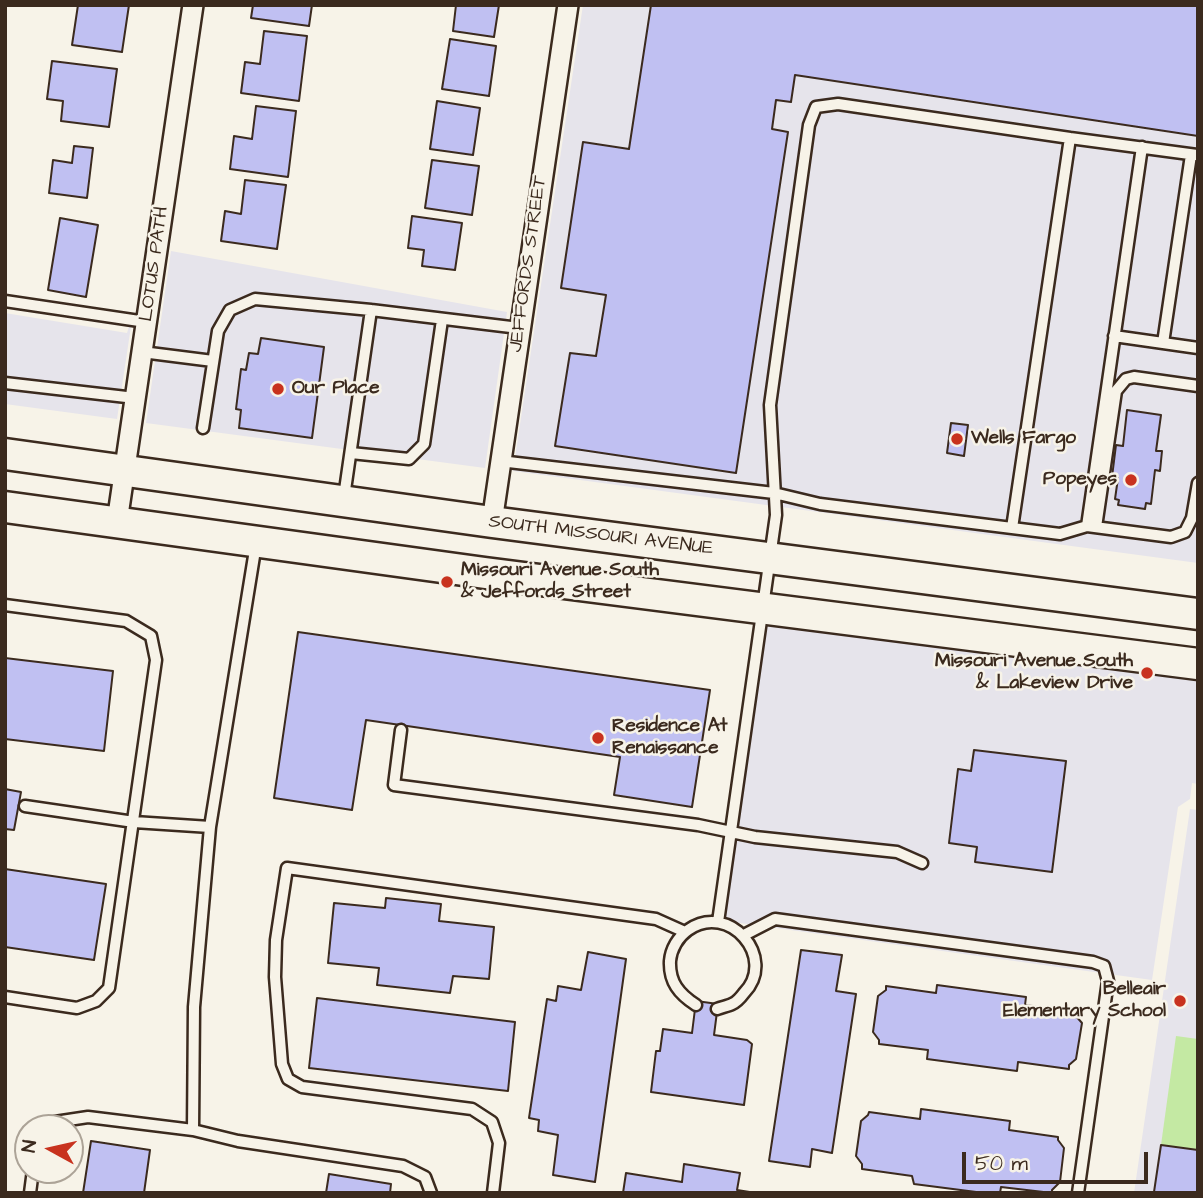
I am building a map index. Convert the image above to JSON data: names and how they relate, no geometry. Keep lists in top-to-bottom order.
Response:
{
  "streets": {
    "main road": ["SOUTH MISSOURI AVENUE"],
    "street": ["LOTUS PATH", "JEFFORDS STREET"]
  },
  "crossings": [
    ["LOTUS PATH", "SOUTH MISSOURI AVENUE"],
    ["JEFFORDS STREET", "SOUTH MISSOURI AVENUE"]
  ],
  "places": [
    "Our Place",
    "Wells Fargo",
    "Popeyes",
    "Missouri Avenue South & Jeffords Street",
    "Missouri Avenue South & Lakeview Drive",
    "Residence At Renaissance",
    "Belleair Elementary School"
  ],
  "scale_bar": "50 m",
  "north": "left"
}
